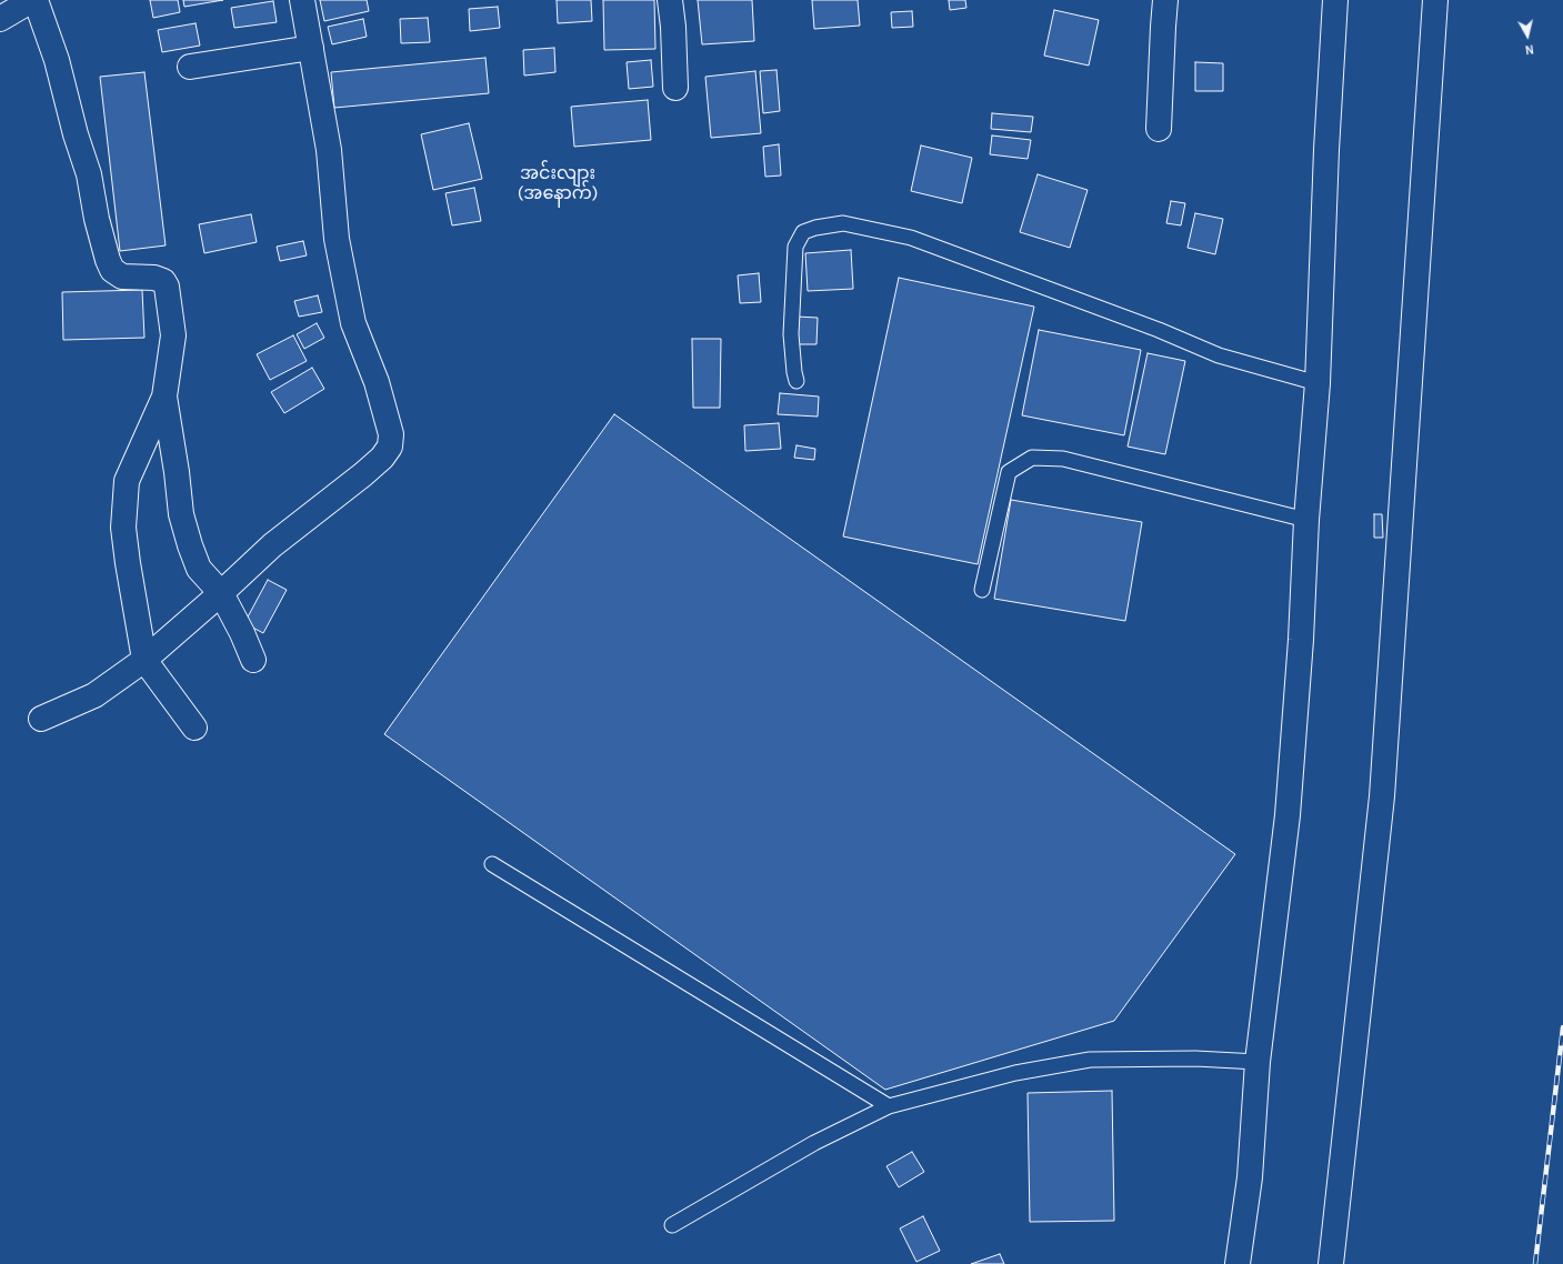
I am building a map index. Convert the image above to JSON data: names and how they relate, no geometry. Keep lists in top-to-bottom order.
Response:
{
  "districts": ["အင်းလျား (အနောက်)"],
  "north": "bottom"
}
